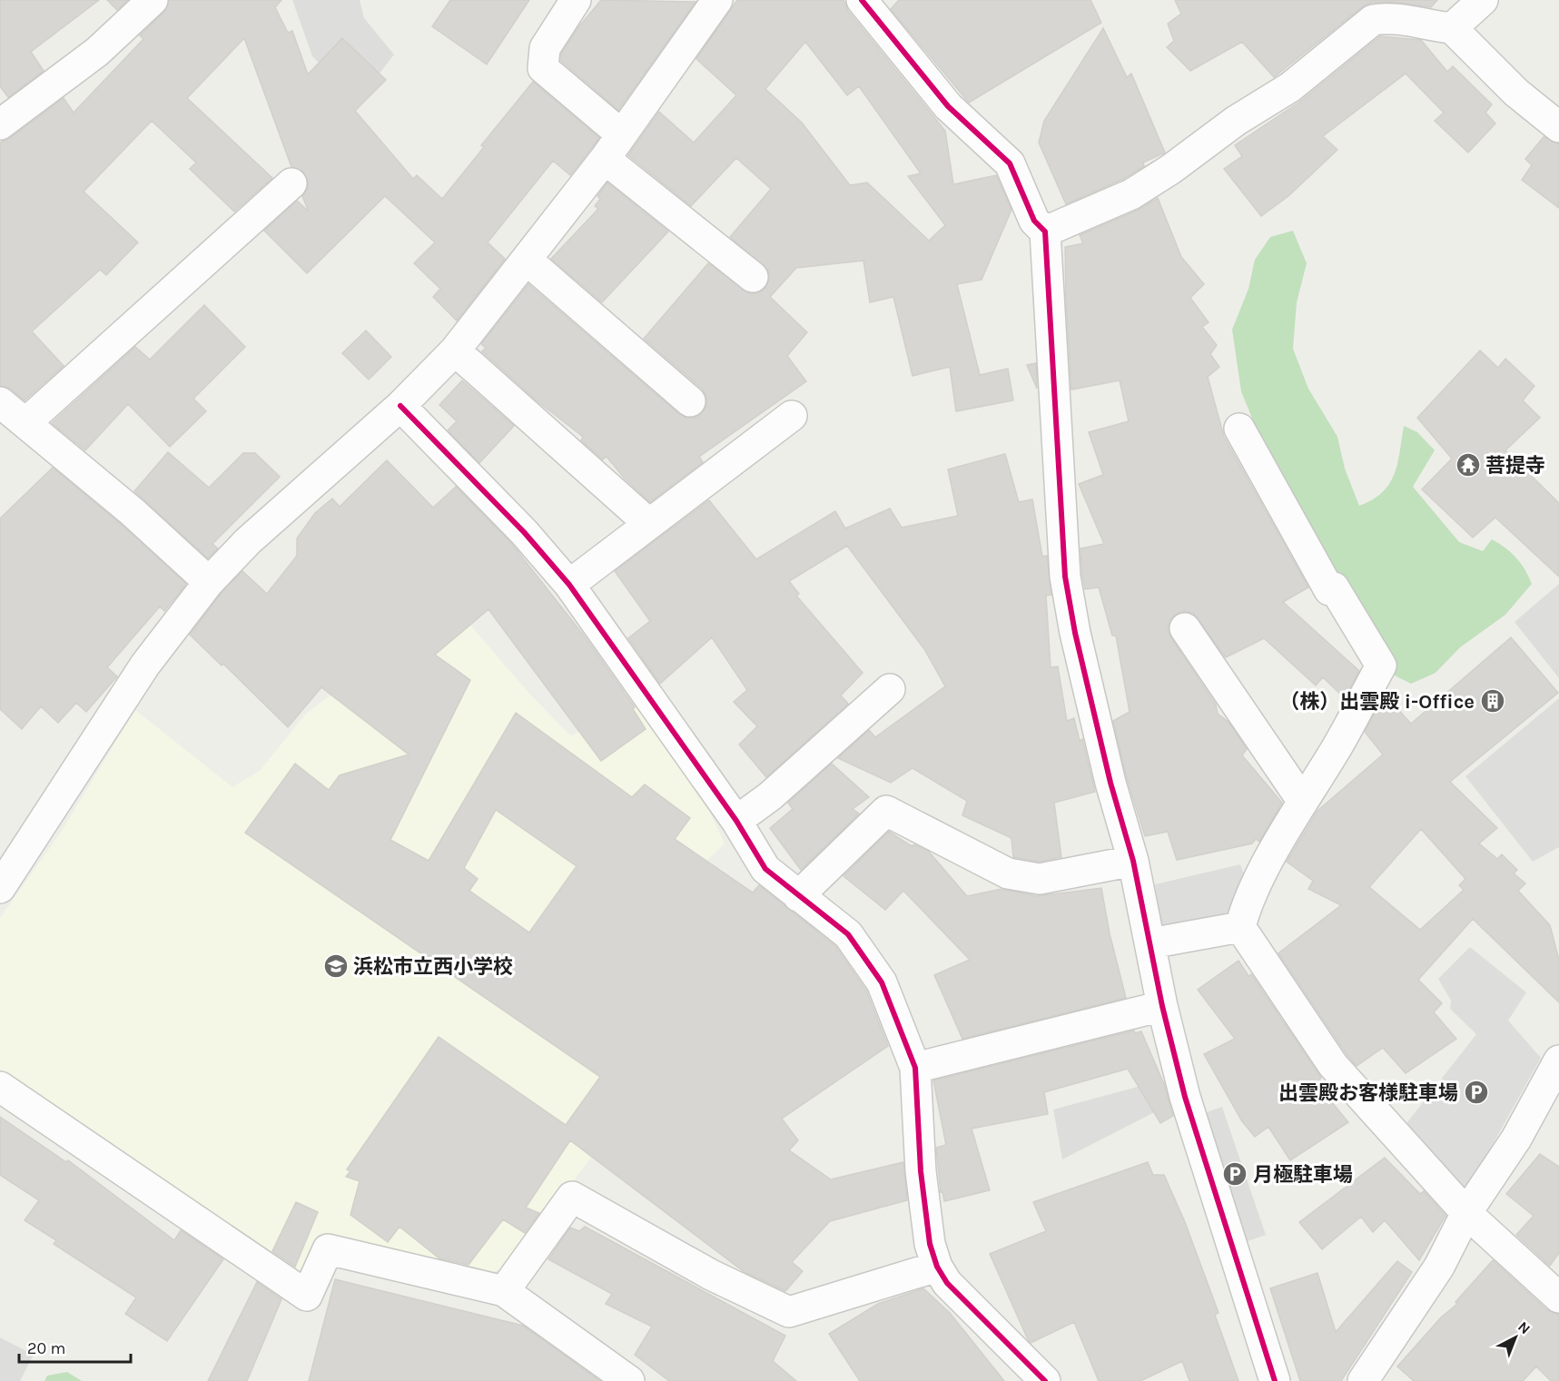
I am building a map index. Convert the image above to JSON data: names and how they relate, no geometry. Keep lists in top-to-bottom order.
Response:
{
  "places": {
    "temple": ["菩提寺"],
    "building": ["（株）出雲殿 i-Office"],
    "school or university": ["浜松市立西小学校"],
    "parking": ["出雲殿お客様駐車場", "月極駐車場"]
  },
  "scale_bar": "20 m",
  "north": "top right"
}
